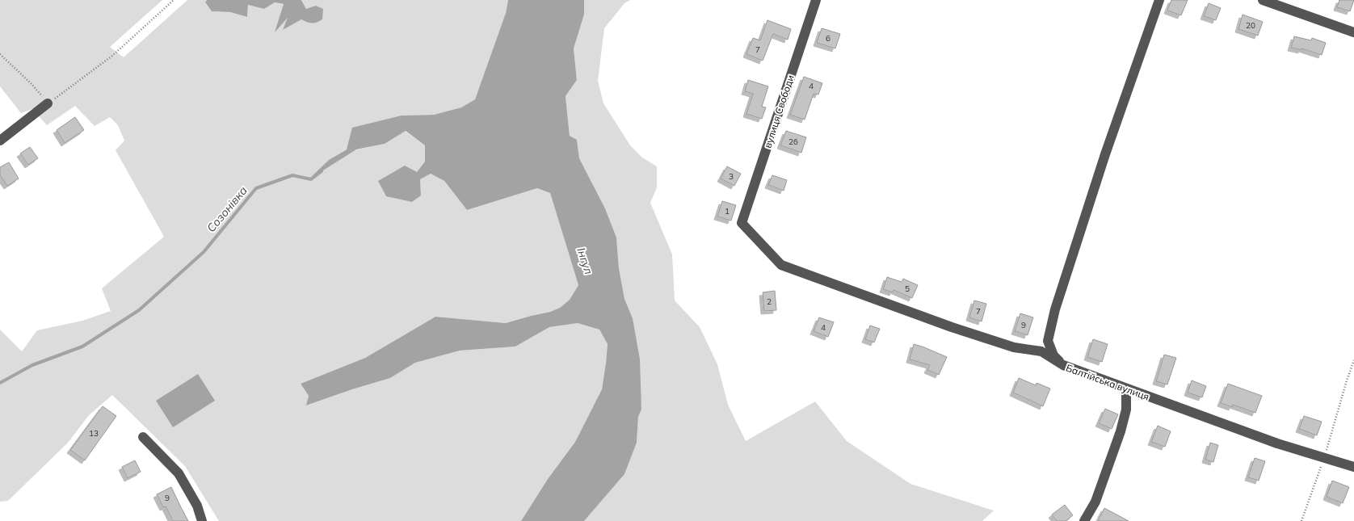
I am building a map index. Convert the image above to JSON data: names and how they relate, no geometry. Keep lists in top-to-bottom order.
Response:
{
  "streets": {
    "street": ["вулиця Свободи", "Балтійська вулиця"]
  },
  "crossings": [
    ["вулиця Свободи", "Балтійська вулиця"]
  ],
  "water": ["Созонівка", "Інгул"],
  "house_numbers": [
    "20",
    "6",
    "7",
    "4",
    "2б",
    "3",
    "1",
    "5",
    "2",
    "7",
    "9",
    "4",
    "13",
    "9"
  ]
}
